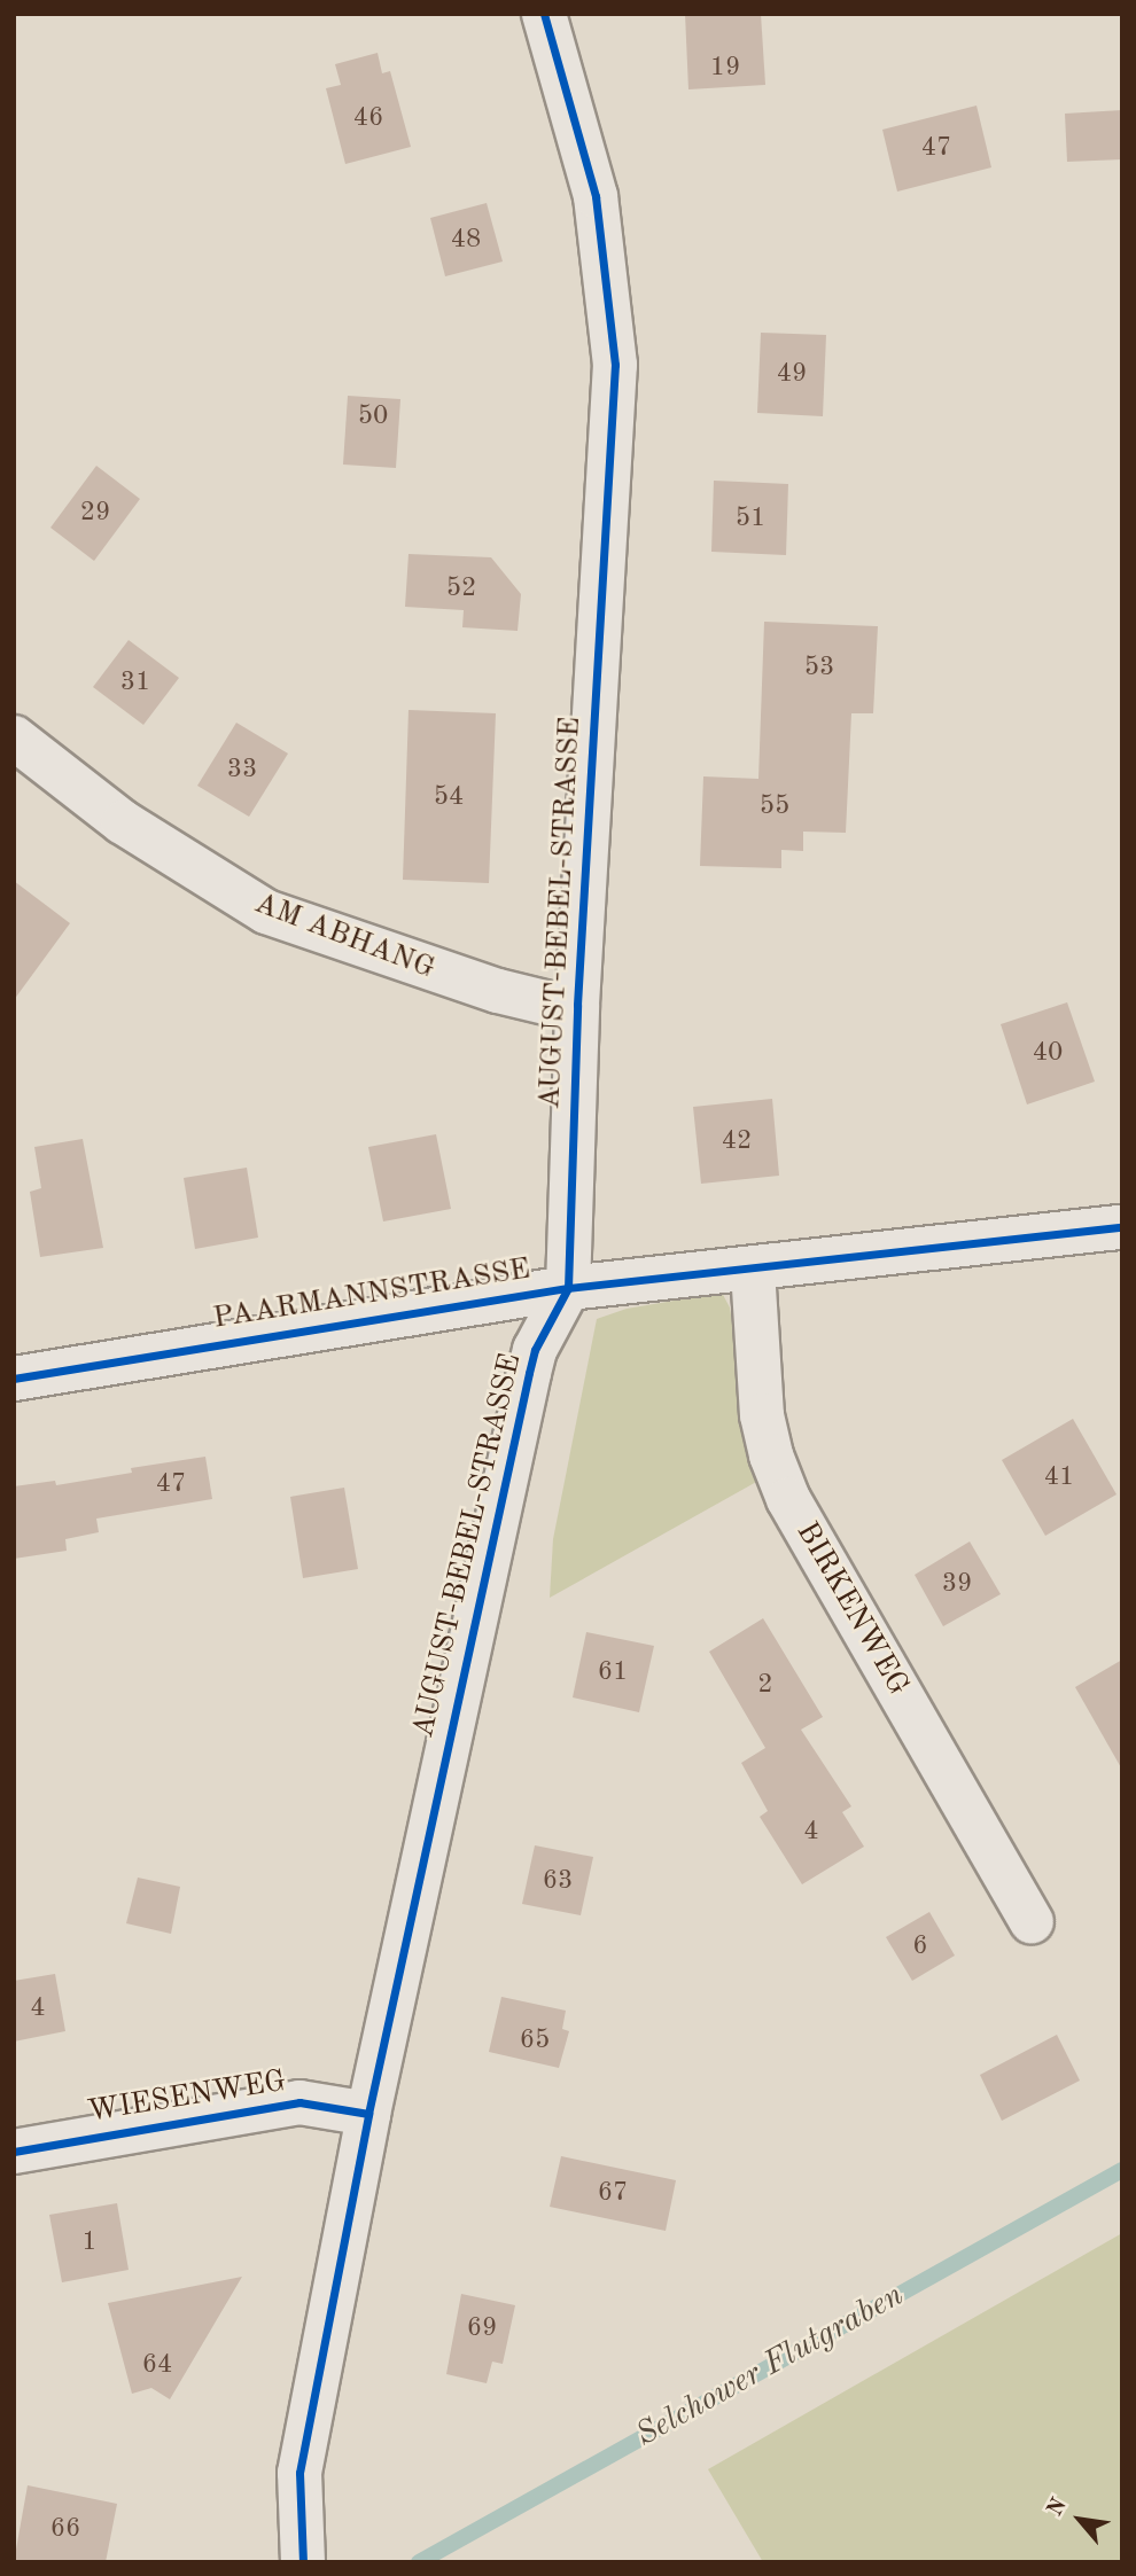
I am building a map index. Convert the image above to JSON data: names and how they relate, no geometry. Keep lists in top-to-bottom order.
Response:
{
  "streets": {
    "street": [
      "AUGUST-BEBEL-STRASSE",
      "AM ABHANG",
      "PAARMANNSTRASSE",
      "BIRKENWEG",
      "WIESENWEG"
    ]
  },
  "crossings": [
    ["AUGUST-BEBEL-STRASSE", "AM ABHANG"],
    ["AUGUST-BEBEL-STRASSE", "PAARMANNSTRASSE"],
    ["AUGUST-BEBEL-STRASSE", "WIESENWEG"],
    ["PAARMANNSTRASSE", "BIRKENWEG"]
  ],
  "water": ["Selchower Flutgraben"],
  "house_numbers": [
    "19",
    "46",
    "47",
    "48",
    "49",
    "50",
    "29",
    "51",
    "52",
    "53",
    "31",
    "33",
    "54",
    "55",
    "40",
    "42",
    "41",
    "47",
    "39",
    "61",
    "2",
    "4",
    "63",
    "6",
    "4",
    "65",
    "67",
    "1",
    "69",
    "64",
    "66"
  ],
  "north": "top left"
}
